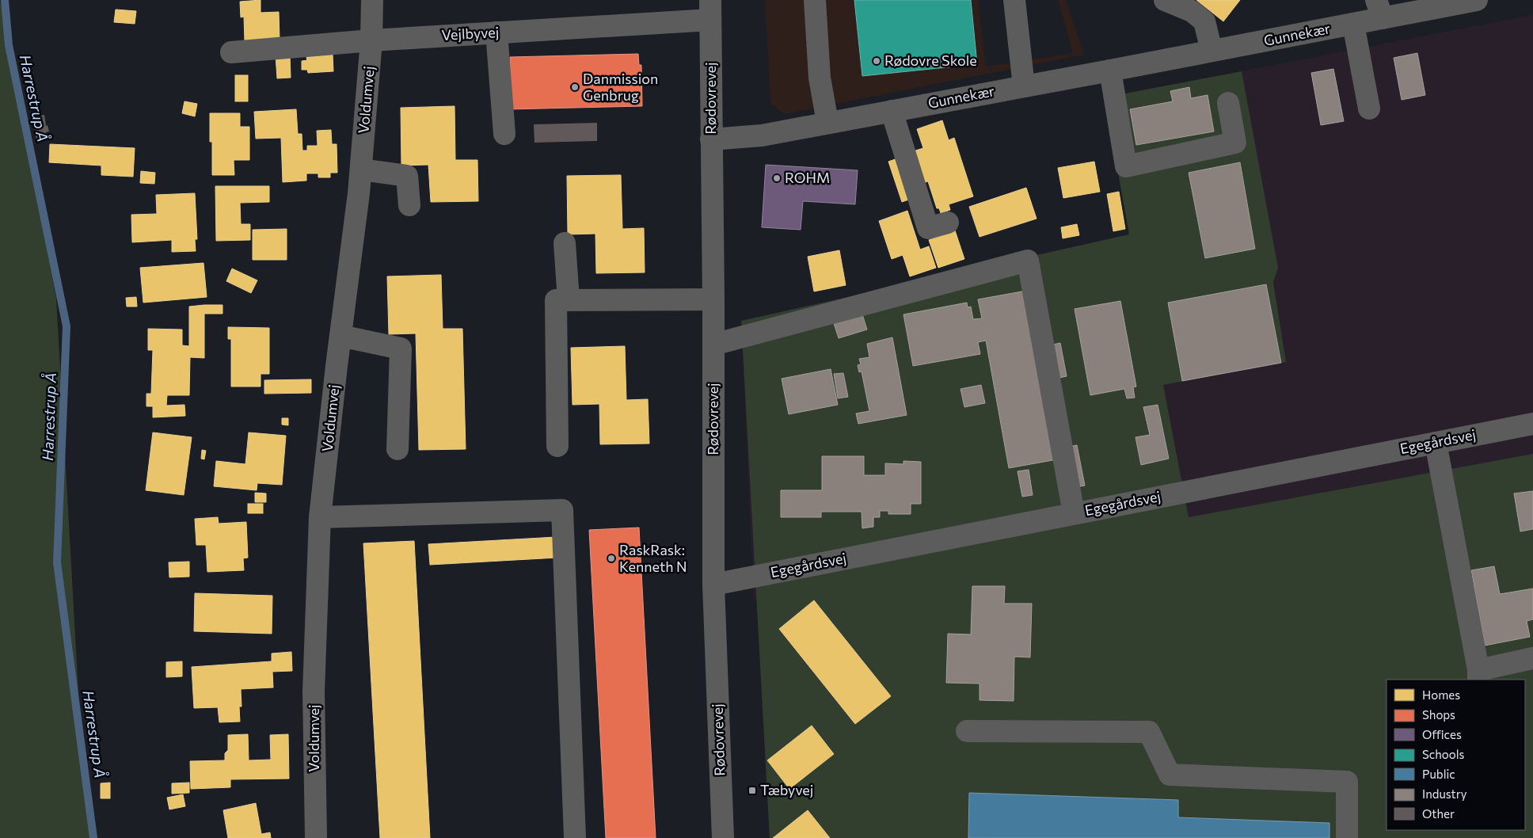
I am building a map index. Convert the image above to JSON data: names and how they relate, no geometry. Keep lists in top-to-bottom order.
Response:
{
  "streets": {
    "street": [
      "Vejlbyvej",
      "Gunnekær",
      "Rødovrevej",
      "Voldumvej",
      "Egegårdsvej"
    ]
  },
  "crossings": [
    ["Vejlbyvej", "Rødovrevej"],
    ["Vejlbyvej", "Voldumvej"],
    ["Gunnekær", "Rødovrevej"],
    ["Rødovrevej", "Egegårdsvej"]
  ],
  "water": ["Harrestrup Å"],
  "places": {
    "other": [
      "Rødovre Skole",
      "Danmission Genbrug",
      "ROHM",
      "RaskRask: Kenneth N"
    ],
    "transit": ["Tæbyvej"]
  },
  "legend": [
    "Homes",
    "Shops",
    "Offices",
    "Schools",
    "Public",
    "Industry",
    "Other"
  ]
}
